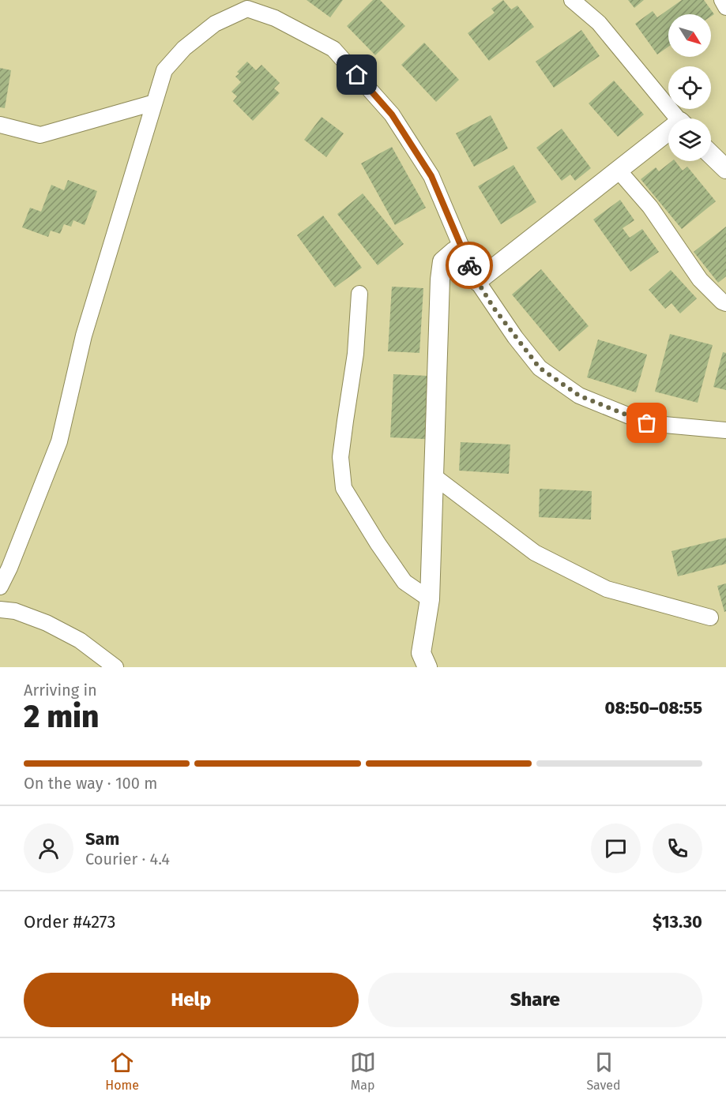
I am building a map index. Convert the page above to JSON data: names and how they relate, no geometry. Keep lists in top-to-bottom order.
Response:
{
  "north": "bottom right",
  "page": {
    "heading": ["2 min", "Arriving in", "08:50–08:55"],
    "panel": [
      "Sam",
      "Courier · 4.4",
      "Order #4273",
      "$13.30"
    ],
    "bar": "On the way · 100 m",
    "buttons": ["Help", "Share"],
    "tabs": ["Home", "Map", "Saved"]
  }
}
